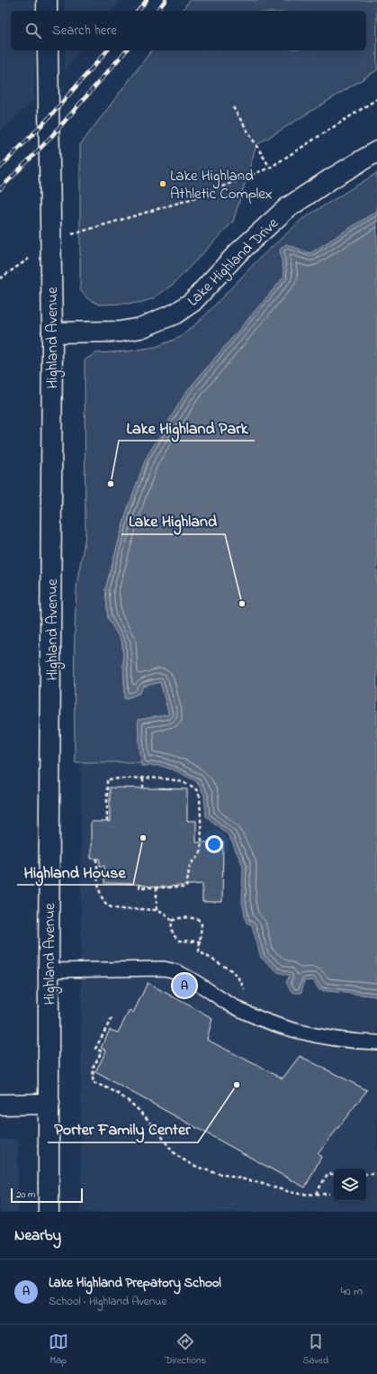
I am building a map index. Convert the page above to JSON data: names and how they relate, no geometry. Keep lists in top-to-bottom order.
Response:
{
  "streets": {
    "street": ["Lake Highland Drive", "Highland Avenue"]
  },
  "crossings": [
    ["Lake Highland Drive", "Highland Avenue"]
  ],
  "places": [
    "Lake Highland Athletic Complex",
    "Lake Highland Park",
    "Lake Highland",
    "Highland House",
    "Porter Family Center"
  ],
  "scale_bar": "20 m",
  "page": {
    "search": "Search here",
    "pins": "A",
    "scale": "20 m",
    "heading": "Nearby",
    "list": [
      {
        "mark": "A",
        "name": "Lake Highland Prepatory School",
        "note": "School · Highland Avenue",
        "value": "40 m"
      }
    ],
    "nav": ["Map", "Directions", "Saved"]
  }
}
